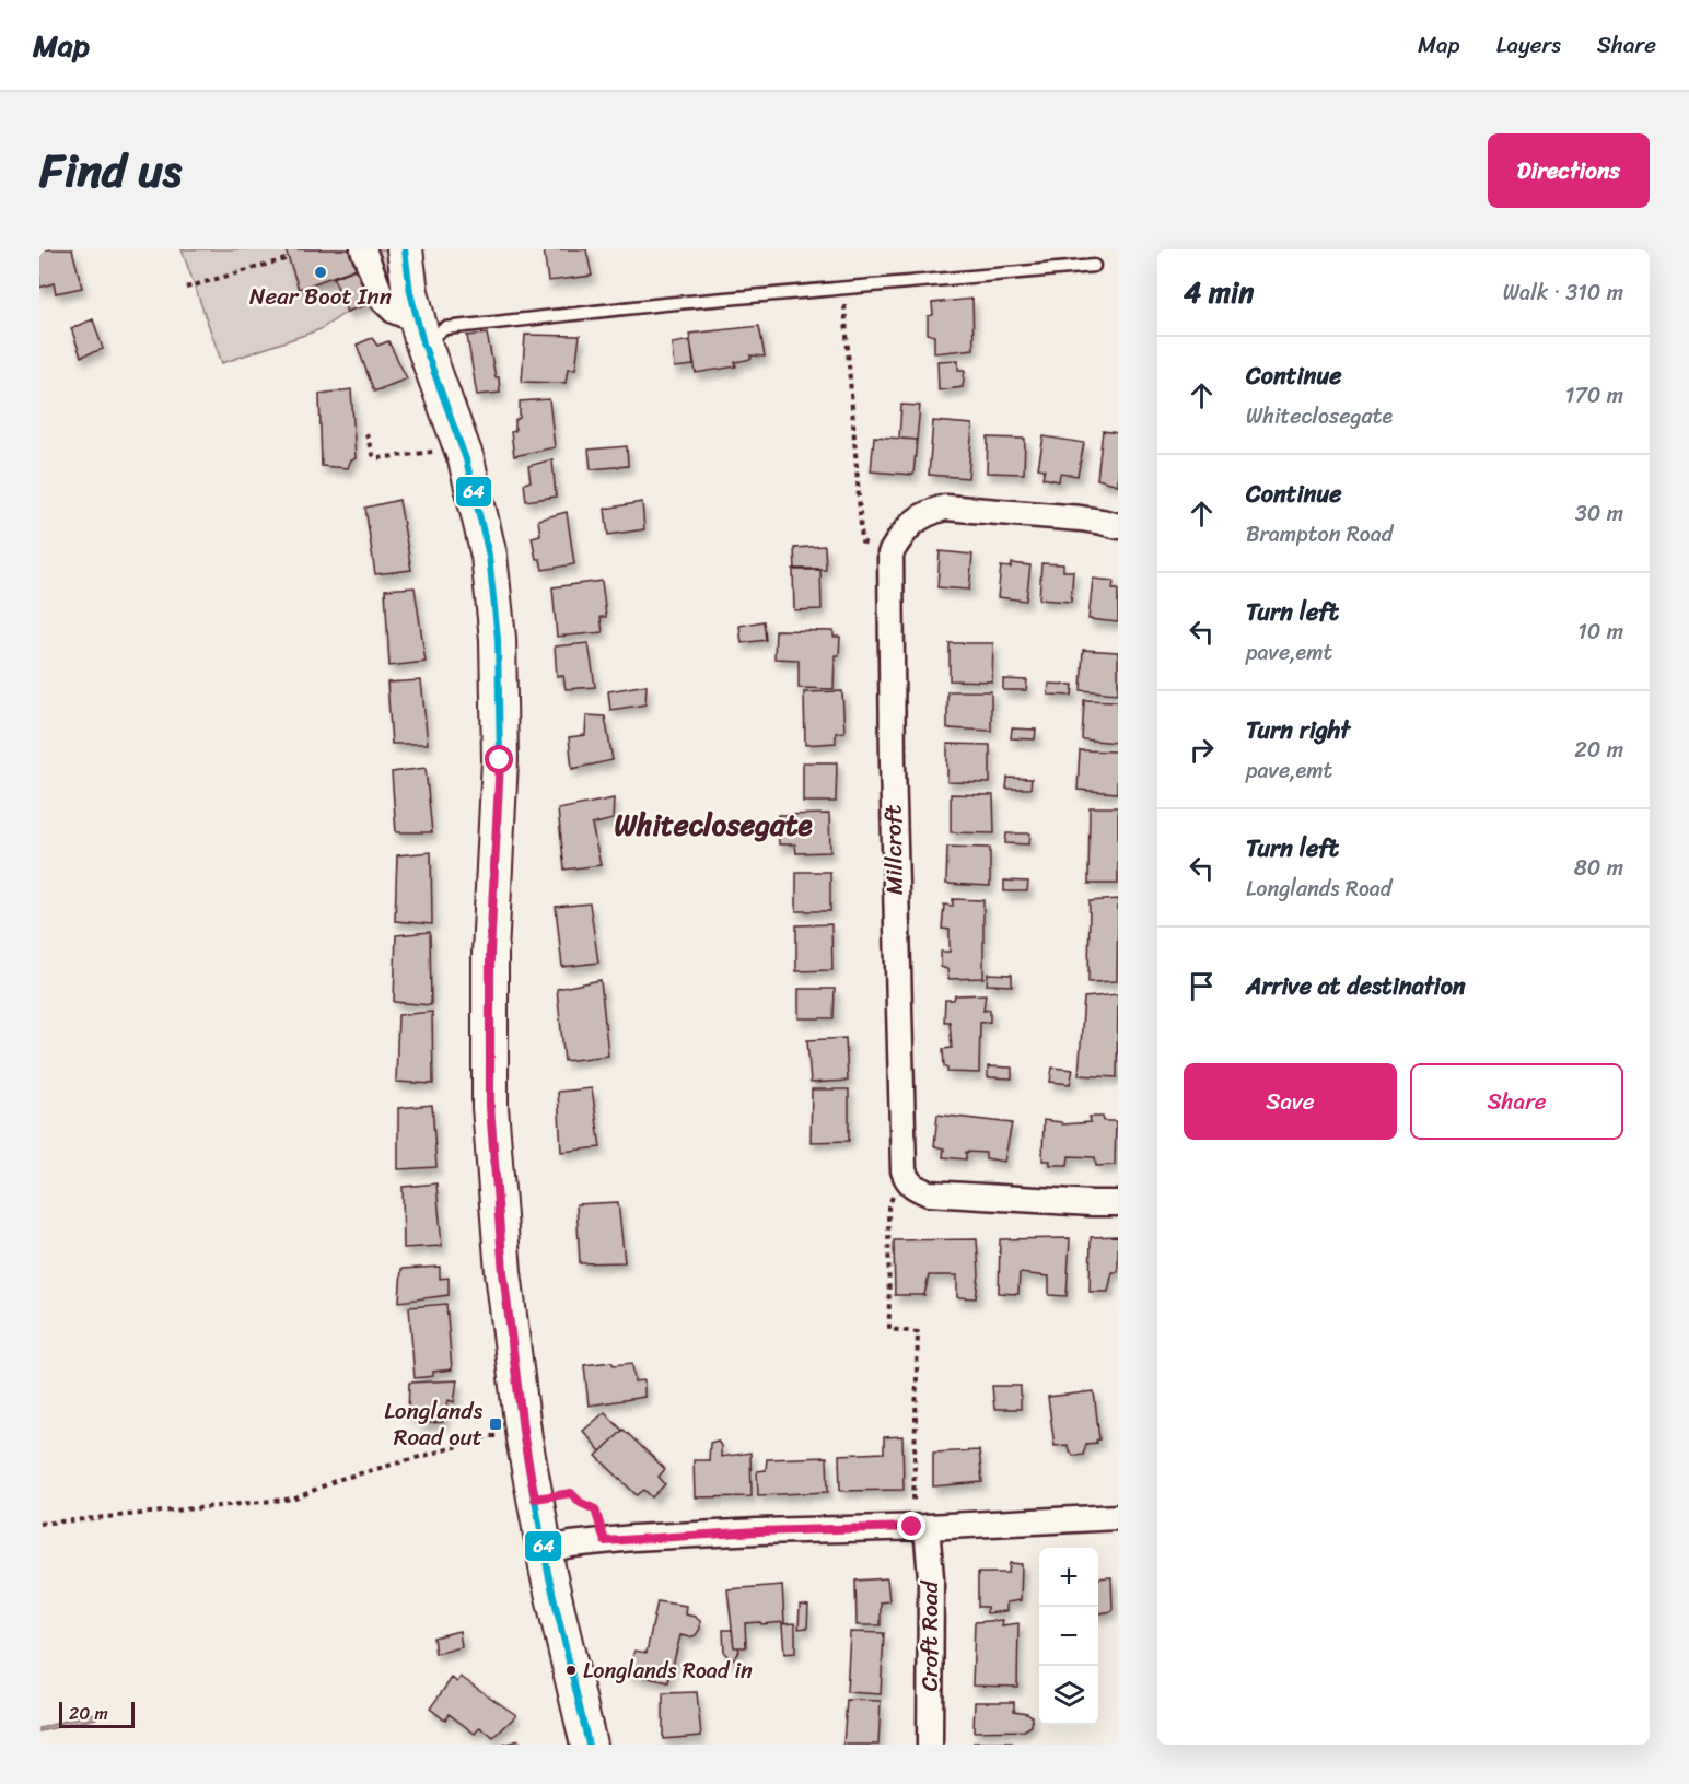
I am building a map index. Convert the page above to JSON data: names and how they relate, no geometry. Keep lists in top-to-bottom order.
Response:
{
  "streets": {
    "street": ["Millcroft", "Croft Road"]
  },
  "districts": ["Whiteclosegate"],
  "places": {
    "other": ["Near Boot Inn", "Longlands Road in"],
    "transit": ["Longlands Road out"]
  },
  "lines": ["transit line 64"],
  "scale_bar": "20 m",
  "page": {
    "header": "Map",
    "nav": ["Map", "Layers", "Share"],
    "title": "Find us",
    "buttons": [
      "Directions",
      ["Save", "Share"]
    ],
    "heading": ["4 min", "Walk · 310 m"],
    "list": [
      ["Continue", "Whiteclosegate", "170 m"],
      ["Continue", "Brampton Road", "30 m"],
      ["Turn left", "pave,emt", "10 m"],
      ["Turn right", "pave,emt", "20 m"],
      ["Turn left", "Longlands Road", "80 m"],
      "Arrive at destination"
    ],
    "map_buttons": ["+", "−"],
    "scale": "20 m"
  }
}
